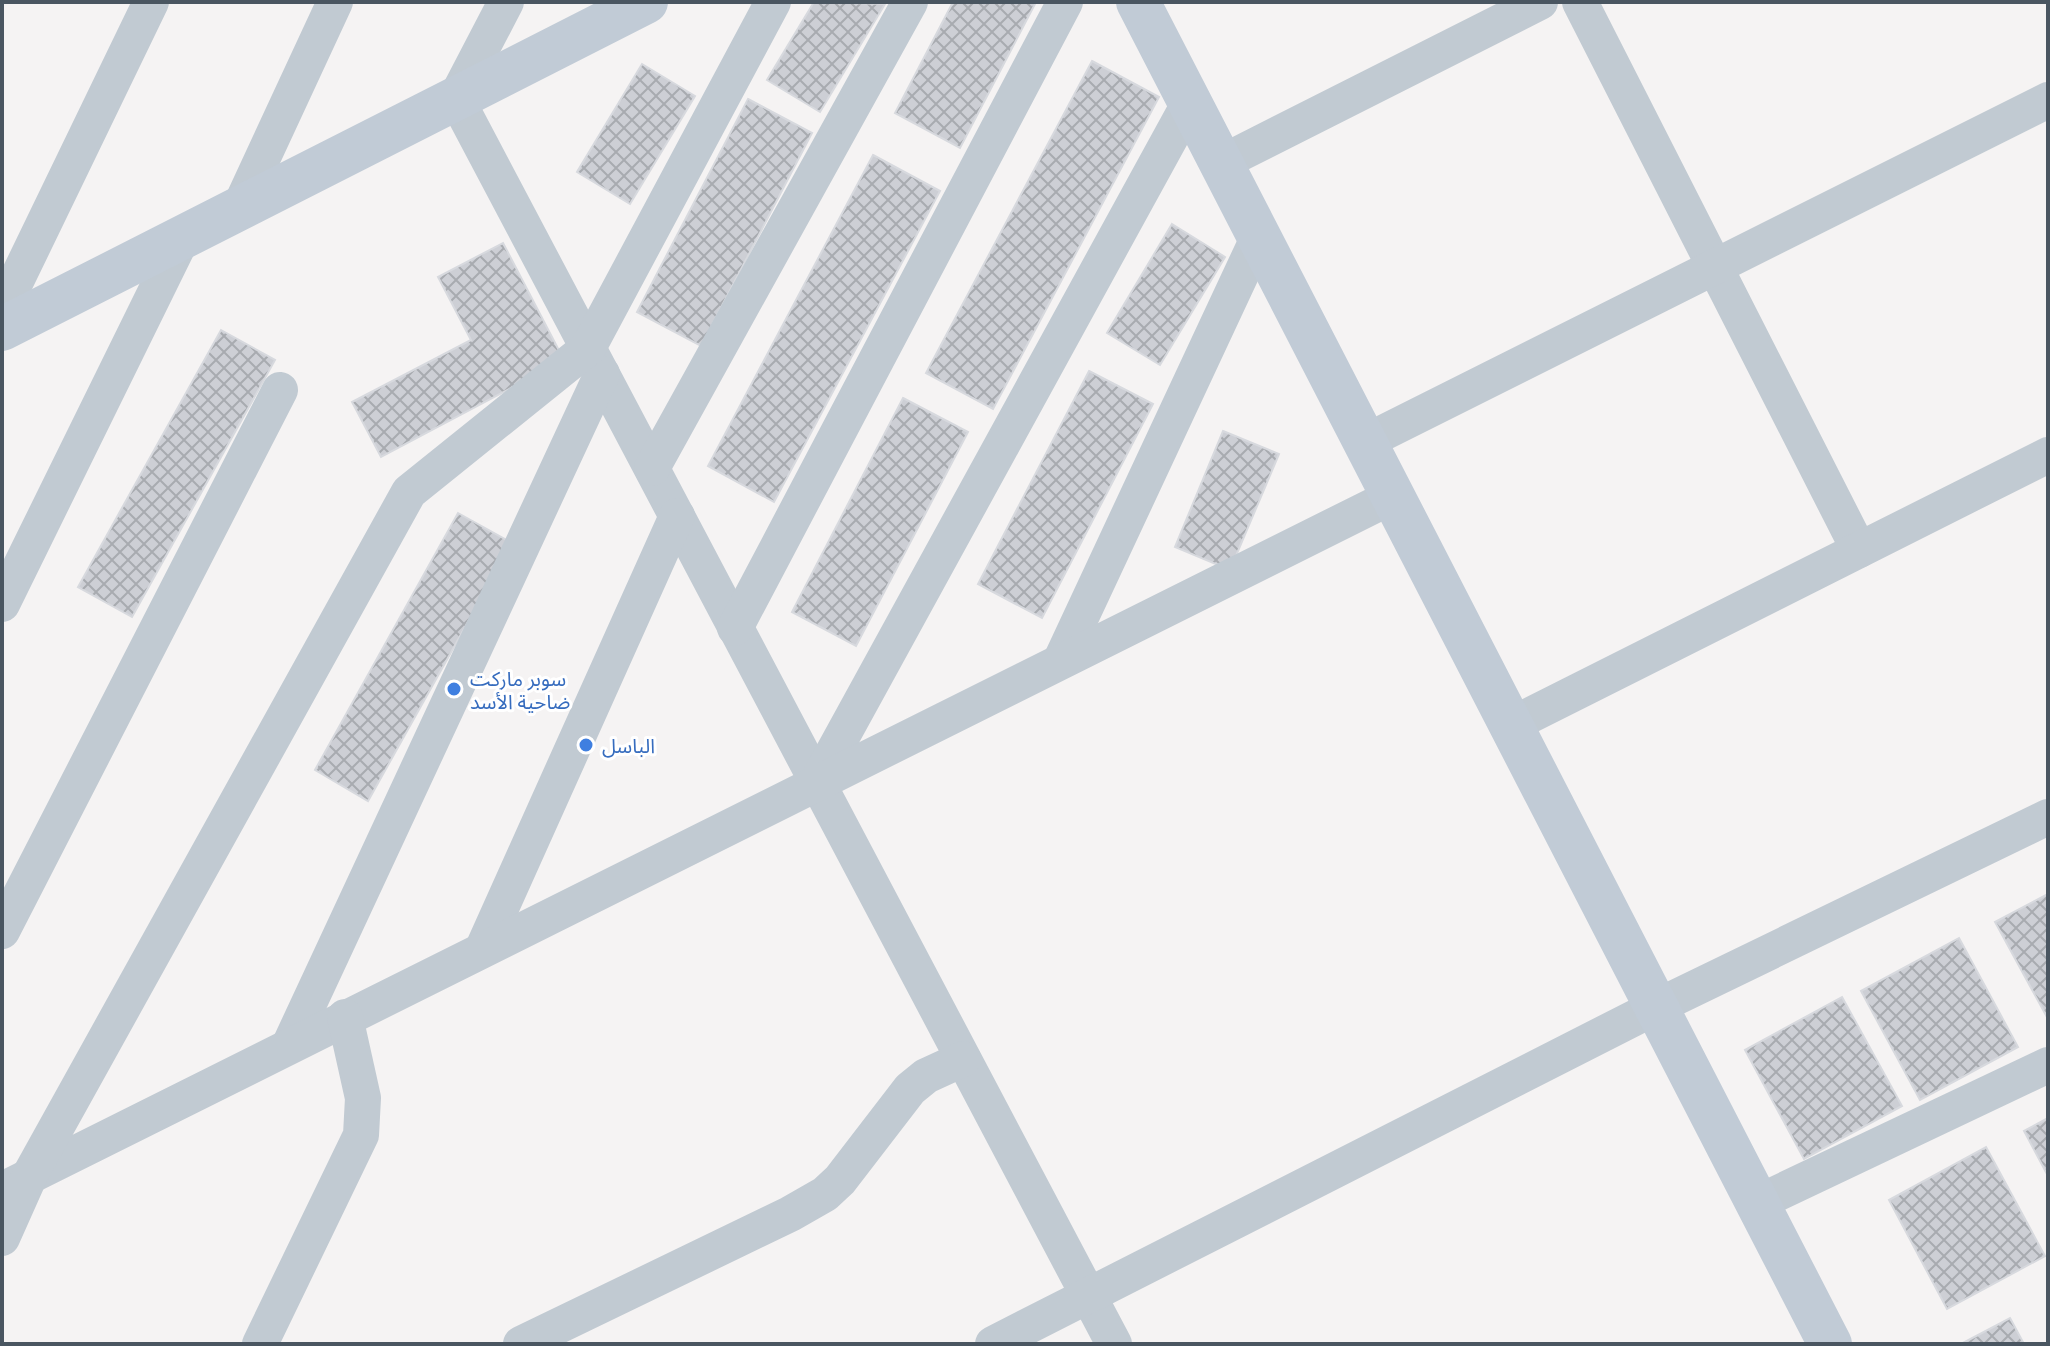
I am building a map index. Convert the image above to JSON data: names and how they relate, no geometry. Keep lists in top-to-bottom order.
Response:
{
  "places": ["سوبر ماركت ضاحية الأسد", "الباسل"]
}
